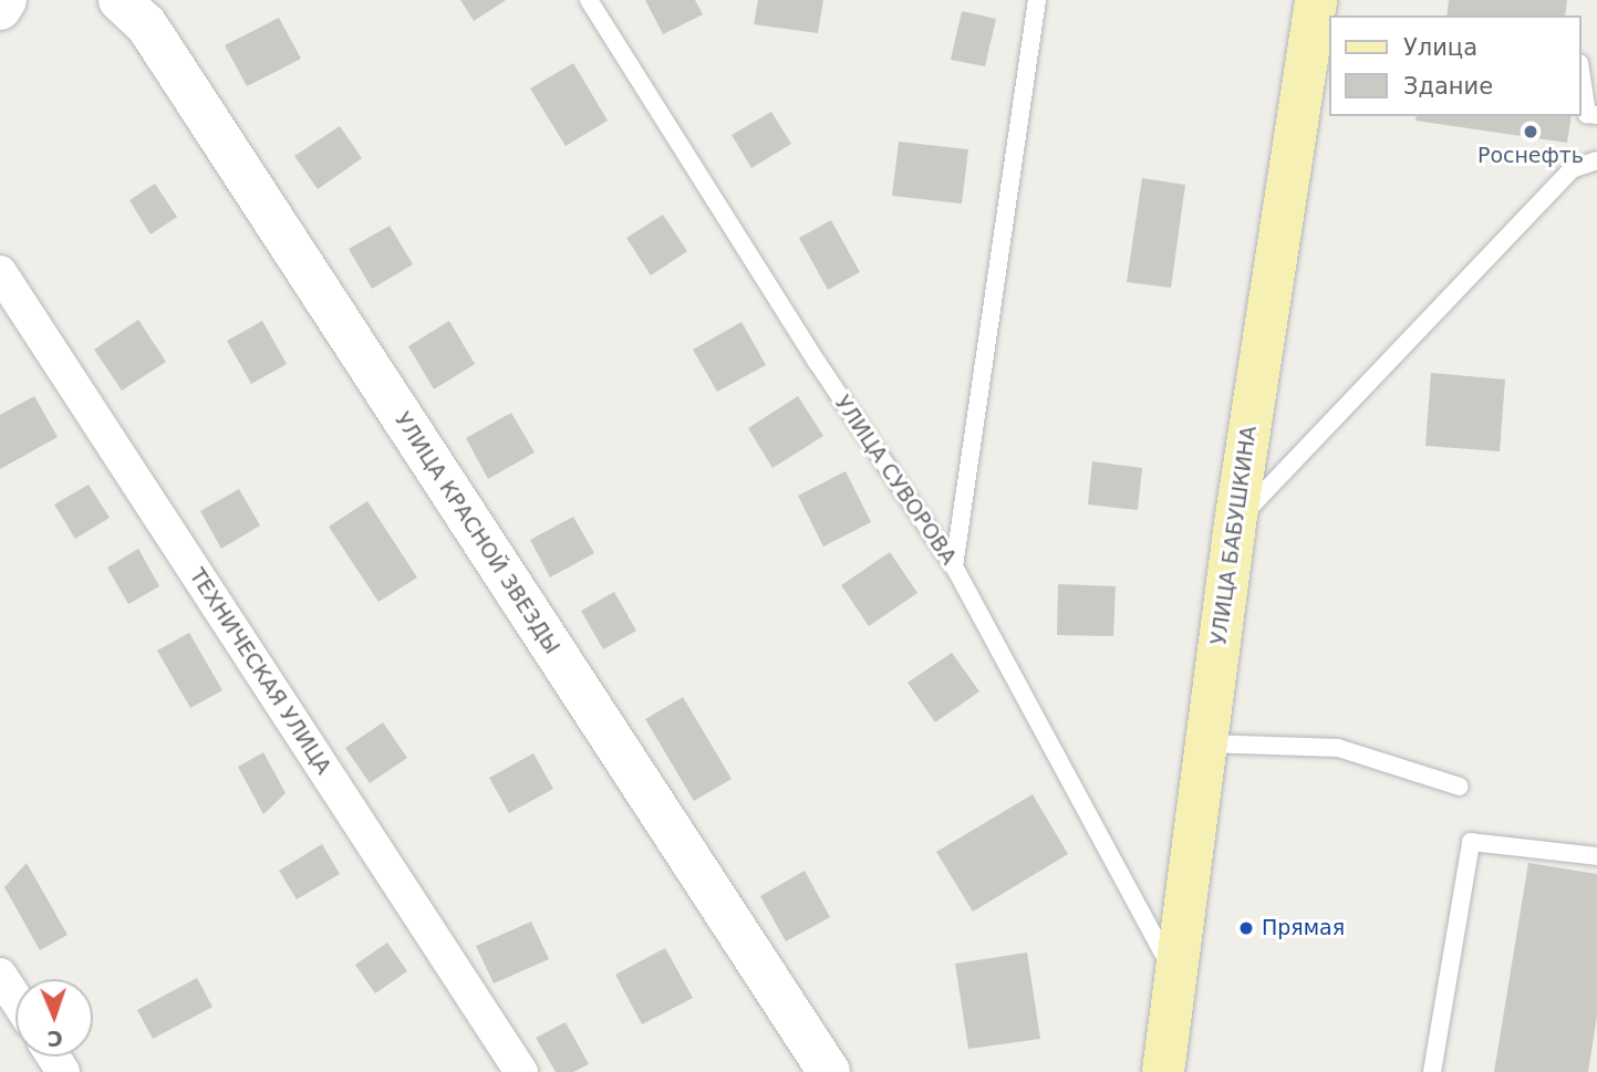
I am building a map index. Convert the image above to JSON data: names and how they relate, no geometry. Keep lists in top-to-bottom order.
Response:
{
  "streets": {
    "main road": ["УЛИЦА БАБУШКИНА"],
    "street": ["УЛИЦА КРАСНОЙ ЗВЕЗДЫ", "ТЕХНИЧЕСКАЯ УЛИЦА"],
    "lane": ["УЛИЦА СУВОРОВА"]
  },
  "crossings": [
    ["УЛИЦА СУВОРОВА", "УЛИЦА БАБУШКИНА"]
  ],
  "places": ["Роснефть", "Прямая"],
  "legend": ["Улица", "Здание"],
  "north": "bottom"
}
